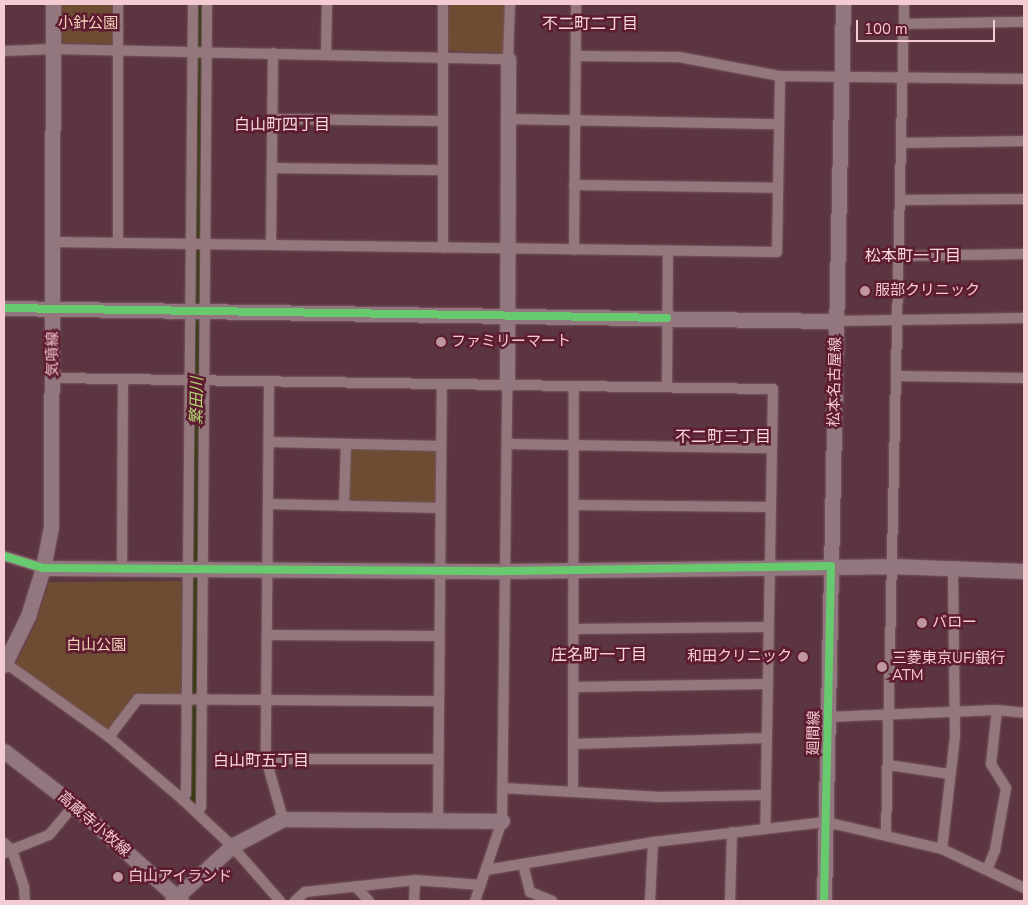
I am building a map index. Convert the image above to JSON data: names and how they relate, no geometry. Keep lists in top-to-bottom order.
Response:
{
  "streets": {
    "street": [
      "気噴線",
      "松本名古屋線",
      "廻間線",
      "高蔵寺小牧線"
    ]
  },
  "crossings": [
    ["松本名古屋線", "廻間線"]
  ],
  "districts": [
    "不二町二丁目",
    "白山町四丁目",
    "松本町一丁目",
    "不二町三丁目",
    "庄名町一丁目",
    "白山町五丁目"
  ],
  "water": ["繁田川"],
  "parks": ["小針公園", "白山公園"],
  "places": [
    "服部クリニック",
    "ファミリーマート",
    "バロー",
    "和田クリニック",
    "三菱東京UFJ銀行 ATM",
    "白山アイランド"
  ],
  "scale_bar": "100 m"
}
